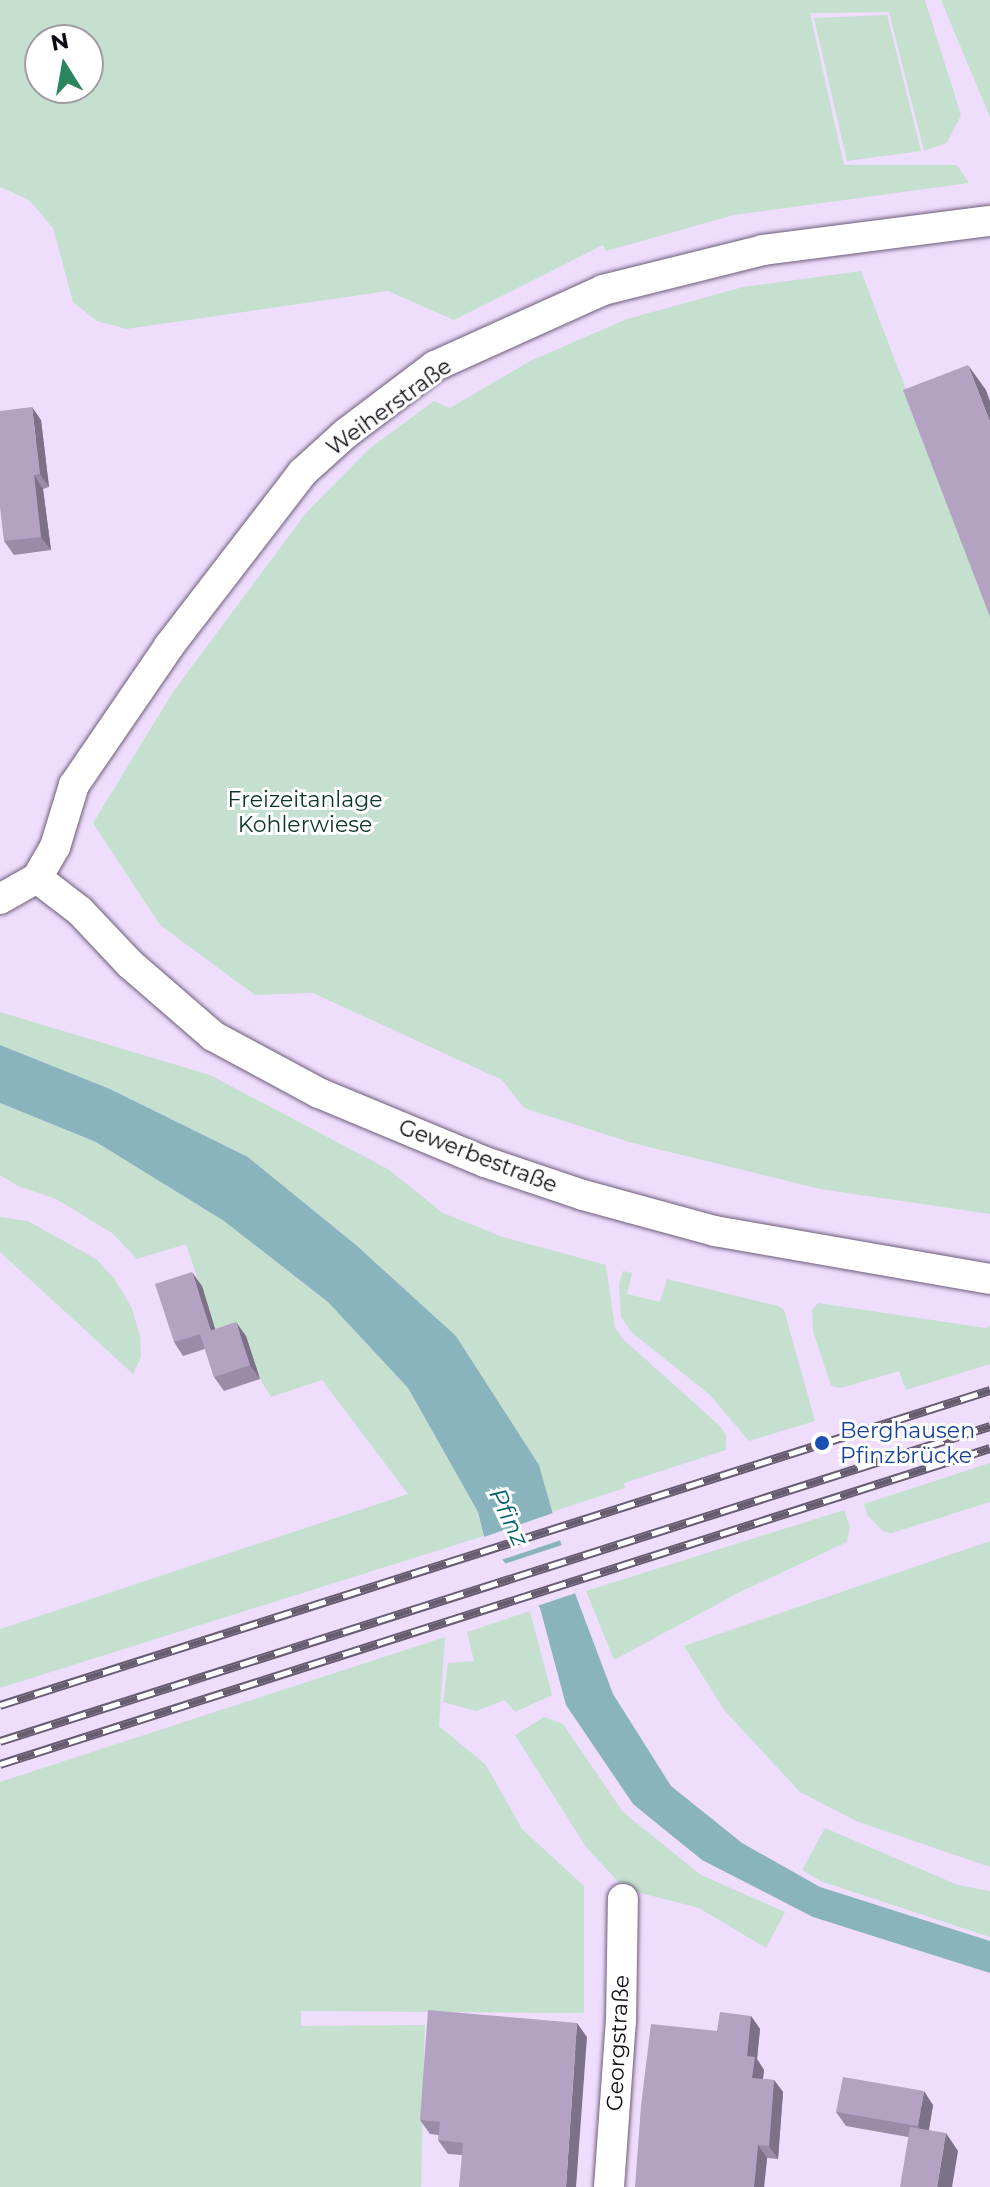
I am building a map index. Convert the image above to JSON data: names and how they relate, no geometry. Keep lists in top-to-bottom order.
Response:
{
  "streets": {
    "street": ["Weiherstraße", "Gewerbestraße", "Georgstraße"]
  },
  "crossings": [
    ["Weiherstraße", "Gewerbestraße"]
  ],
  "water": ["Pfinz"],
  "parks": ["Freizeitanlage Kohlerwiese"],
  "places": ["Berghausen Pfinzbrücke"],
  "north": "top"
}
